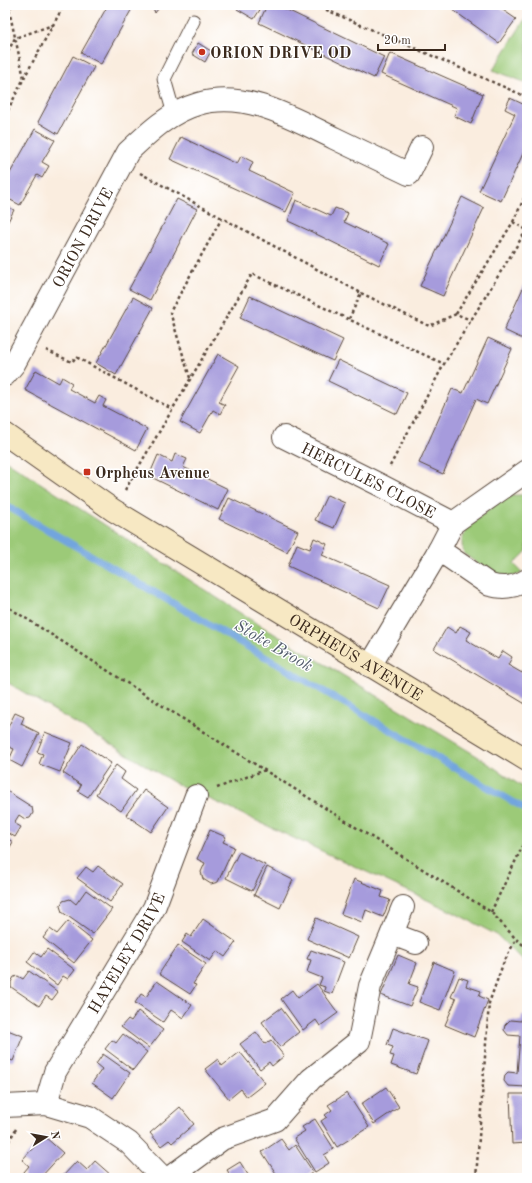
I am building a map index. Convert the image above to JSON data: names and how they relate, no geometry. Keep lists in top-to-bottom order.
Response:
{
  "streets": {
    "street": [
      "ORION DRIVE",
      "HERCULES CLOSE",
      "ORPHEUS AVENUE",
      "HAYELEY DRIVE"
    ]
  },
  "crossings": [
    ["HERCULES CLOSE", "ORPHEUS AVENUE"]
  ],
  "water": ["Stoke Brook"],
  "places": {
    "other": ["ORION DRIVE OD"],
    "transit": ["Orpheus Avenue"]
  },
  "scale_bar": "20 m",
  "north": "right"
}
